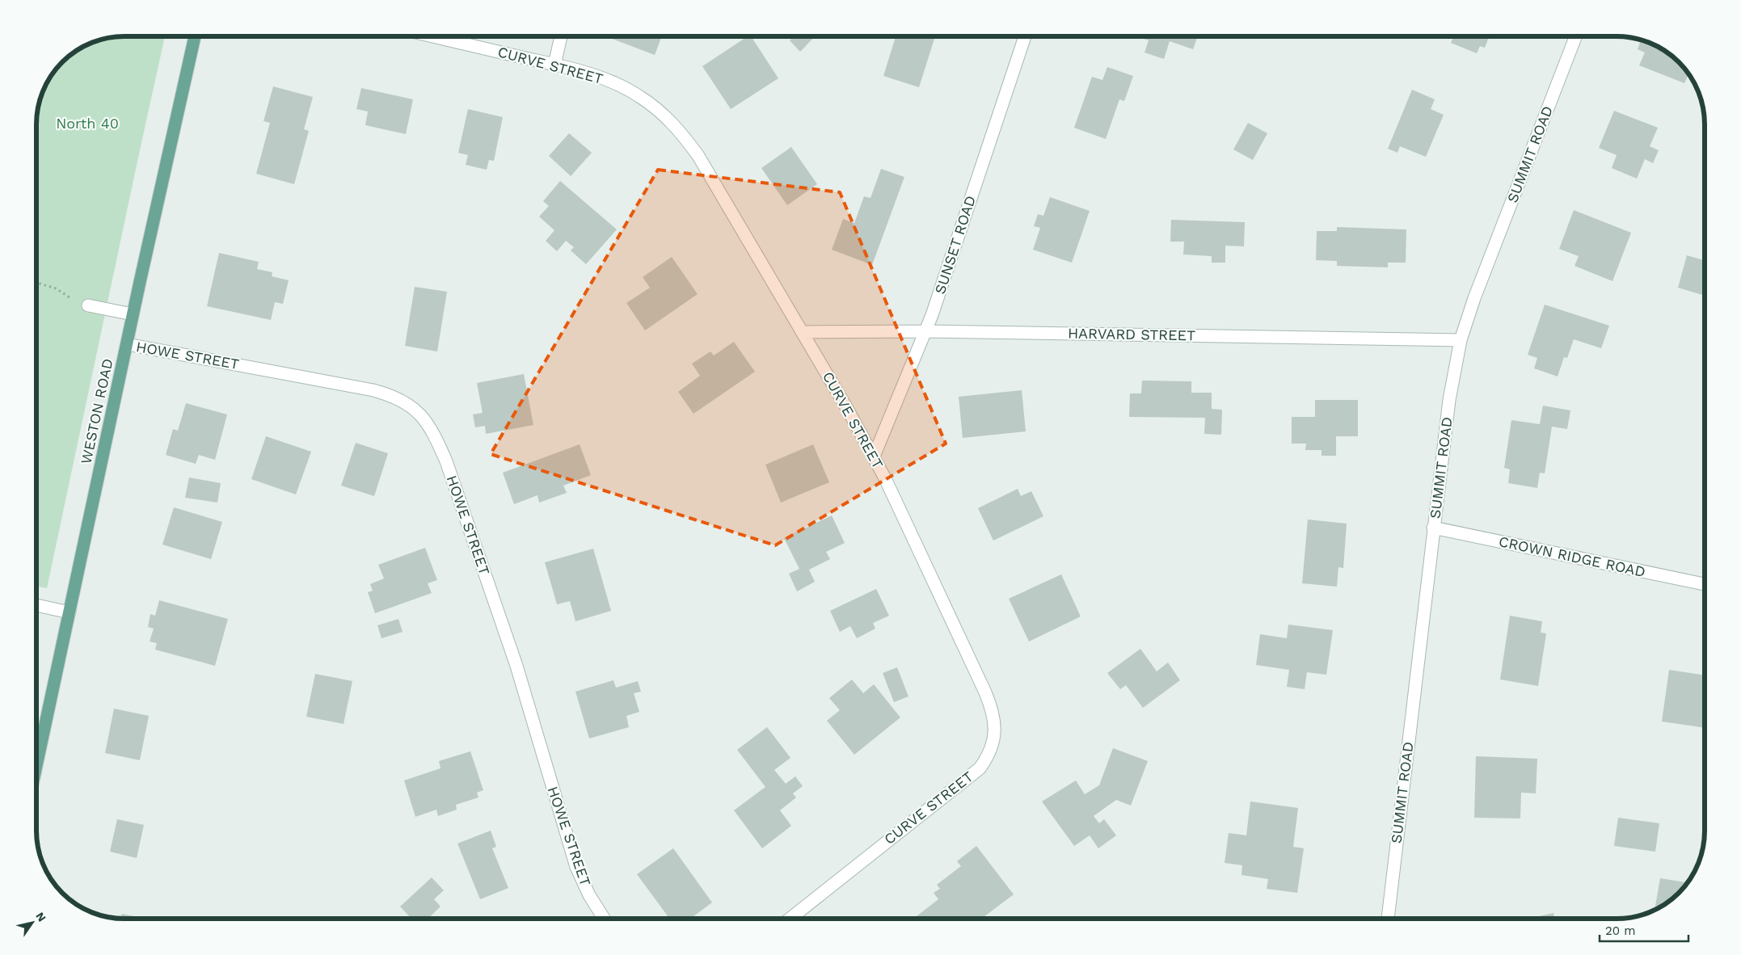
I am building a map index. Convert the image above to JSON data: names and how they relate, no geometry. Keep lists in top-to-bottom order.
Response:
{
  "streets": {
    "main road": ["WESTON ROAD"],
    "street": [
      "CURVE STREET",
      "SUMMIT ROAD",
      "SUNSET ROAD",
      "HARVARD STREET",
      "HOWE STREET",
      "CROWN RIDGE ROAD"
    ]
  },
  "crossings": [
    ["CURVE STREET", "SUNSET ROAD"],
    ["CURVE STREET", "HARVARD STREET"],
    ["SUMMIT ROAD", "HARVARD STREET"],
    ["SUMMIT ROAD", "CROWN RIDGE ROAD"],
    ["SUNSET ROAD", "HARVARD STREET"],
    ["HOWE STREET", "WESTON ROAD"]
  ],
  "parks": ["North 40"],
  "scale_bar": "20 m",
  "north": "top right"
}
